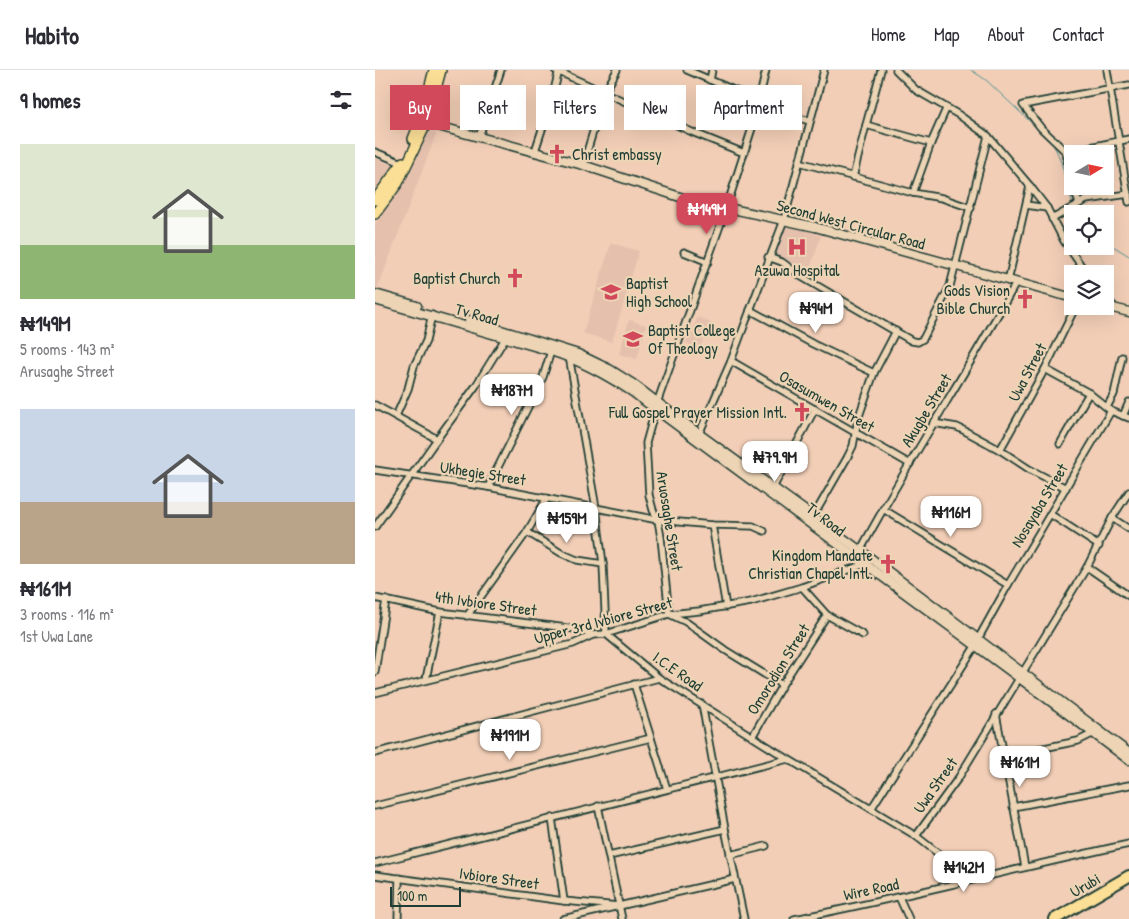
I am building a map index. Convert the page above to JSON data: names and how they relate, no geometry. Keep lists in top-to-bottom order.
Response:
{
  "streets": {
    "highway": ["Urubi"],
    "street": [
      "Second West Circular Road",
      "Tv Road",
      "Uwa Street",
      "Osasumwen Street",
      "Akugbe Street",
      "Ukhegie Street",
      "Nosayaba Street",
      "Aruosaghe Street",
      "4th Ivbiore Street",
      "Upper 3rd Ivbiore Street",
      "Omorodion Street",
      "I.C.E Road",
      "Ivbiore Street",
      "Wire Road"
    ]
  },
  "crossings": [
    ["Second West Circular Road", "Akugbe Street"],
    ["Second West Circular Road", "Aruosaghe Street"],
    ["Tv Road", "Uwa Street"],
    ["Tv Road", "Akugbe Street"],
    ["Tv Road", "Nosayaba Street"],
    ["Tv Road", "Aruosaghe Street"],
    ["Tv Road", "Upper 3rd Ivbiore Street"],
    ["Uwa Street", "I.C.E Road"],
    ["Osasumwen Street", "Akugbe Street"],
    ["Ukhegie Street", "Aruosaghe Street"],
    ["Nosayaba Street", "I.C.E Road"],
    ["Aruosaghe Street", "Upper 3rd Ivbiore Street"],
    ["4th Ivbiore Street", "Upper 3rd Ivbiore Street"],
    ["Upper 3rd Ivbiore Street", "I.C.E Road"],
    ["Omorodion Street", "I.C.E Road"],
    ["I.C.E Road", "Wire Road"]
  ],
  "places": {
    "church": [
      "Christ embassy",
      "Baptist Church",
      "Gods Vision Bible Church",
      "Full Gospel Prayer Mission Intl.",
      "Kingdom Mandate Christian Chapel Intl."
    ],
    "hospital": ["Azuwa Hospital"],
    "school or university": ["Baptist High School", "Baptist College Of Theology"]
  },
  "scale_bar": "100 m",
  "north": "right",
  "page": {
    "header": "Habito",
    "nav": [
      "Home",
      "Map",
      "About",
      "Contact"
    ],
    "heading": "9 homes",
    "chip": [
      "Buy",
      "Rent",
      "Filters",
      "New",
      "Apartment"
    ],
    "list": [
      {
        "name": "₦149M",
        "note": "5 rooms · 143 m² · Arusaghe Street"
      },
      {
        "name": "₦161M",
        "note": "3 rooms · 116 m² · 1st Uwa Lane"
      }
    ],
    "price": [
      "₦149M",
      "₦94M",
      "₦187M",
      "₦79.9M",
      "₦116M",
      "₦159M",
      "₦191M",
      "₦161M",
      "₦142M"
    ],
    "scale": "100 m"
  }
}
